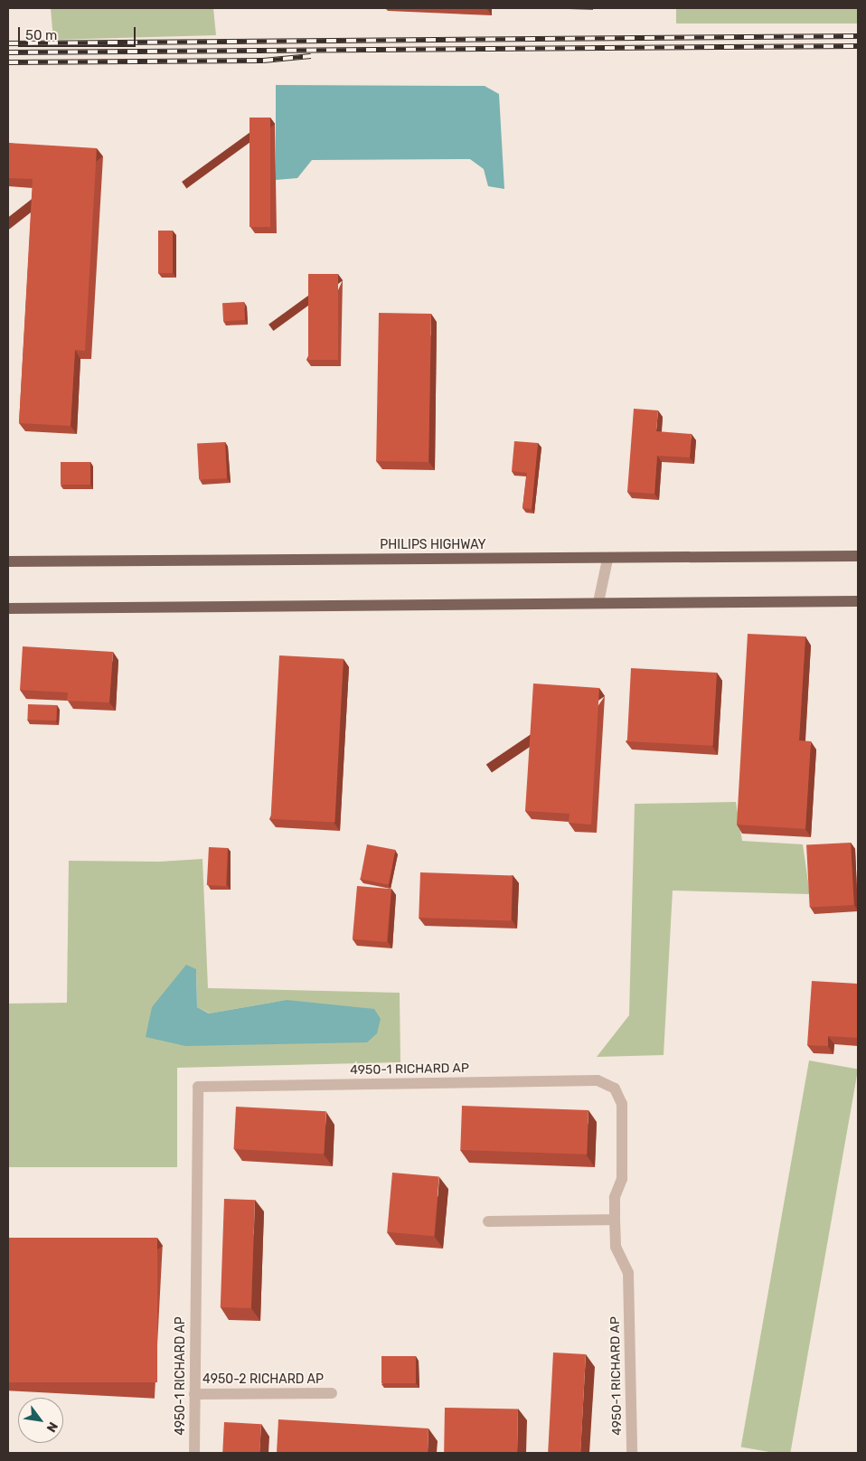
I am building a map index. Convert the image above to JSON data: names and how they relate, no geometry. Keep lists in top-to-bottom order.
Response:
{
  "streets": {
    "main road": ["PHILIPS HIGHWAY"],
    "street": ["4950-1 RICHARD AP", "4950-2 RICHARD AP"]
  },
  "crossings": [
    ["4950-1 RICHARD AP", "4950-2 RICHARD AP"]
  ],
  "scale_bar": "50 m",
  "north": "bottom right"
}
